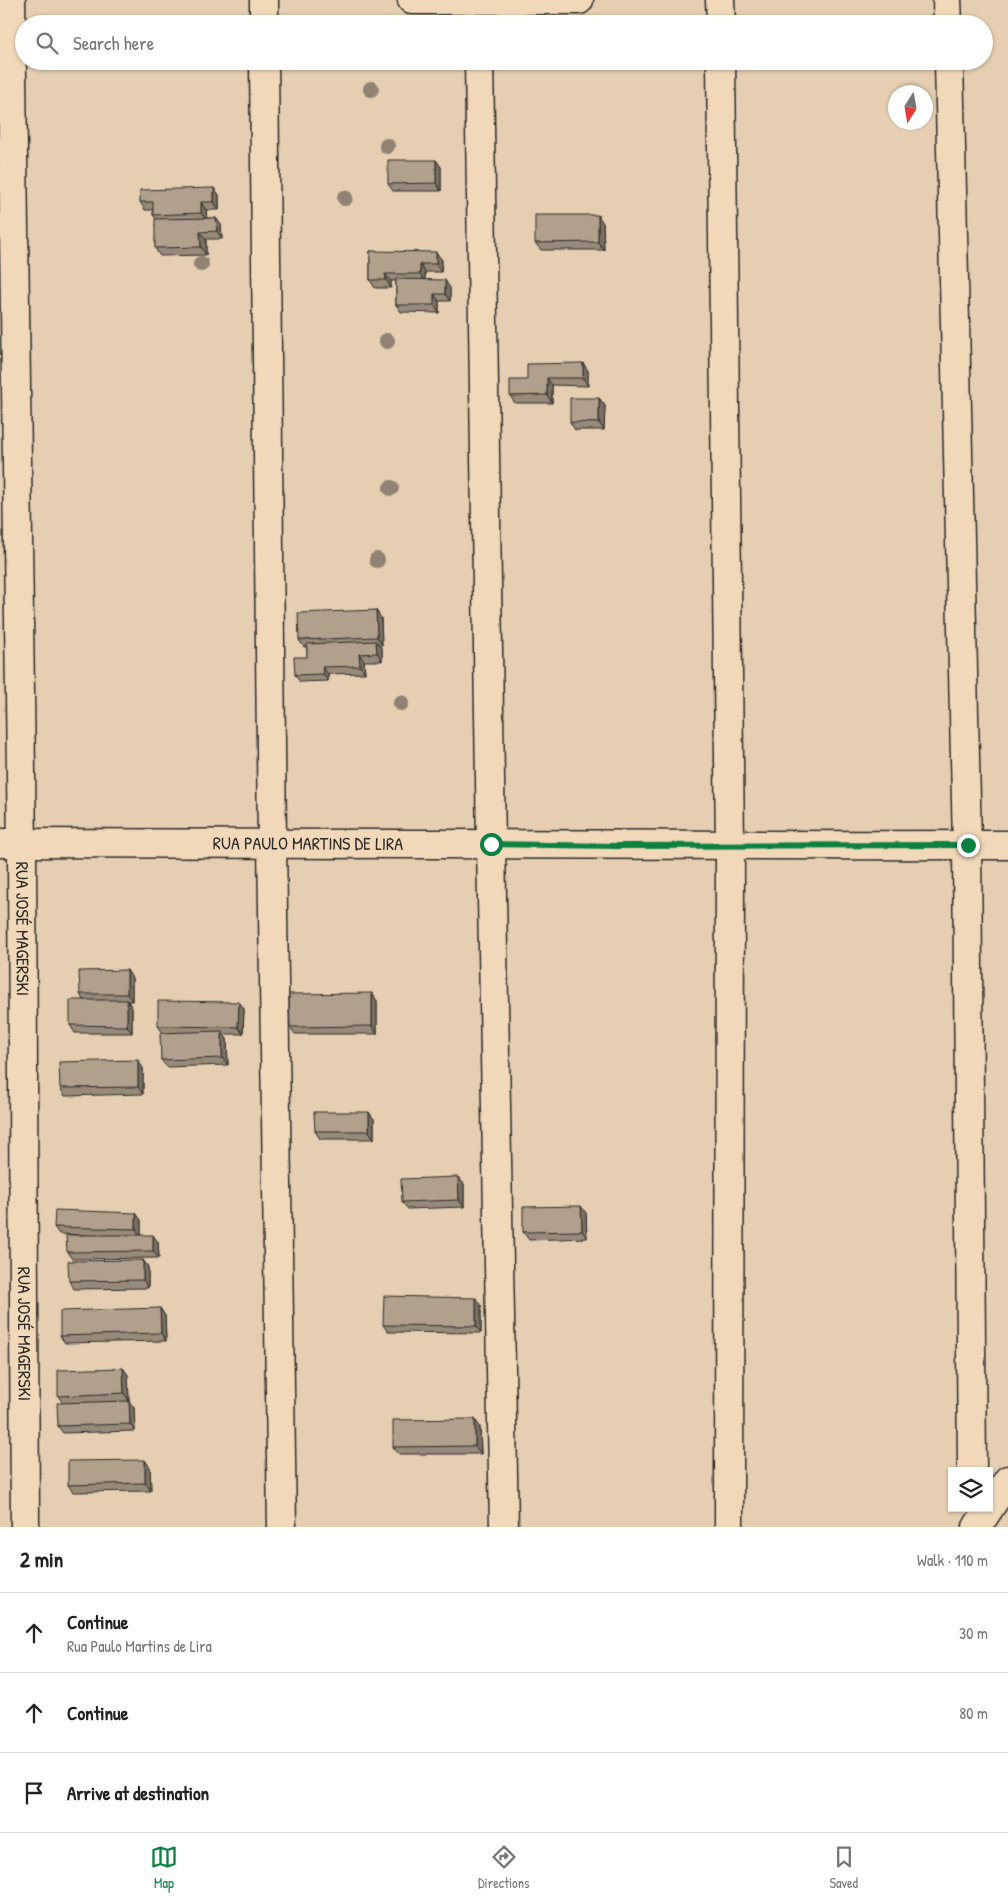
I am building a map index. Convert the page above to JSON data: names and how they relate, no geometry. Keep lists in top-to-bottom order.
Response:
{
  "streets": {
    "street": ["RUA PAULO MARTINS DE LIRA", "RUA JOSÉ MAGERSKI"]
  },
  "crossings": [
    ["RUA PAULO MARTINS DE LIRA", "RUA JOSÉ MAGERSKI"]
  ],
  "north": "bottom",
  "page": {
    "search": "Search here",
    "heading": ["2 min", "Walk · 110 m"],
    "list": [
      ["Continue", "Rua Paulo Martins de Lira", "30 m"],
      ["Continue", "80 m"],
      "Arrive at destination"
    ],
    "nav": ["Map", "Directions", "Saved"]
  }
}
